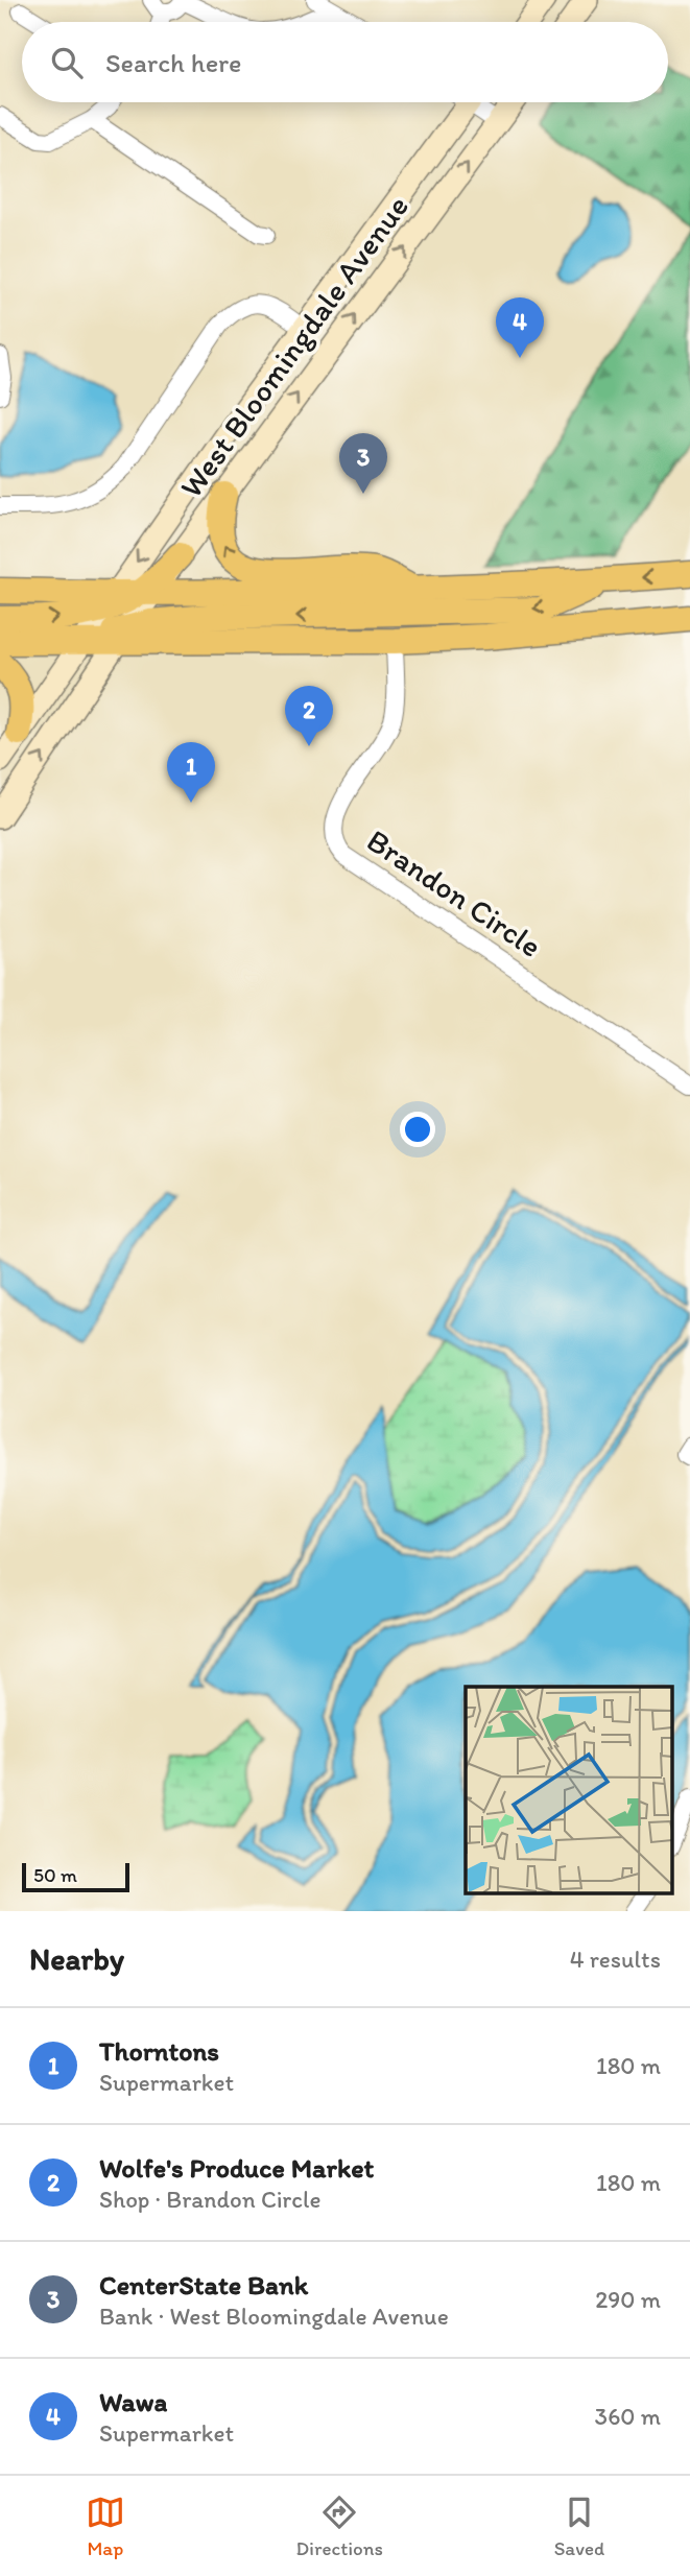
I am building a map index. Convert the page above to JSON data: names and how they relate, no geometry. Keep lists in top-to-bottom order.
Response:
{
  "streets": {
    "main road": ["West Bloomingdale Avenue"],
    "street": ["Brandon Circle"]
  },
  "scale_bar": "50 m",
  "page": {
    "search": "Search here",
    "pins": [
      "4",
      "3",
      "2",
      "1"
    ],
    "scale": "50 m",
    "heading": ["Nearby", "4 results"],
    "list": [
      {
        "mark": "1",
        "name": "Thorntons",
        "note": "Supermarket",
        "value": "180 m"
      },
      {
        "mark": "2",
        "name": "Wolfe's Produce Market",
        "note": "Shop · Brandon Circle",
        "value": "180 m"
      },
      {
        "mark": "3",
        "name": "CenterState Bank",
        "note": "Bank · West Bloomingdale Avenue",
        "value": "290 m"
      },
      {
        "mark": "4",
        "name": "Wawa",
        "note": "Supermarket",
        "value": "360 m"
      }
    ],
    "nav": ["Map", "Directions", "Saved"]
  }
}
